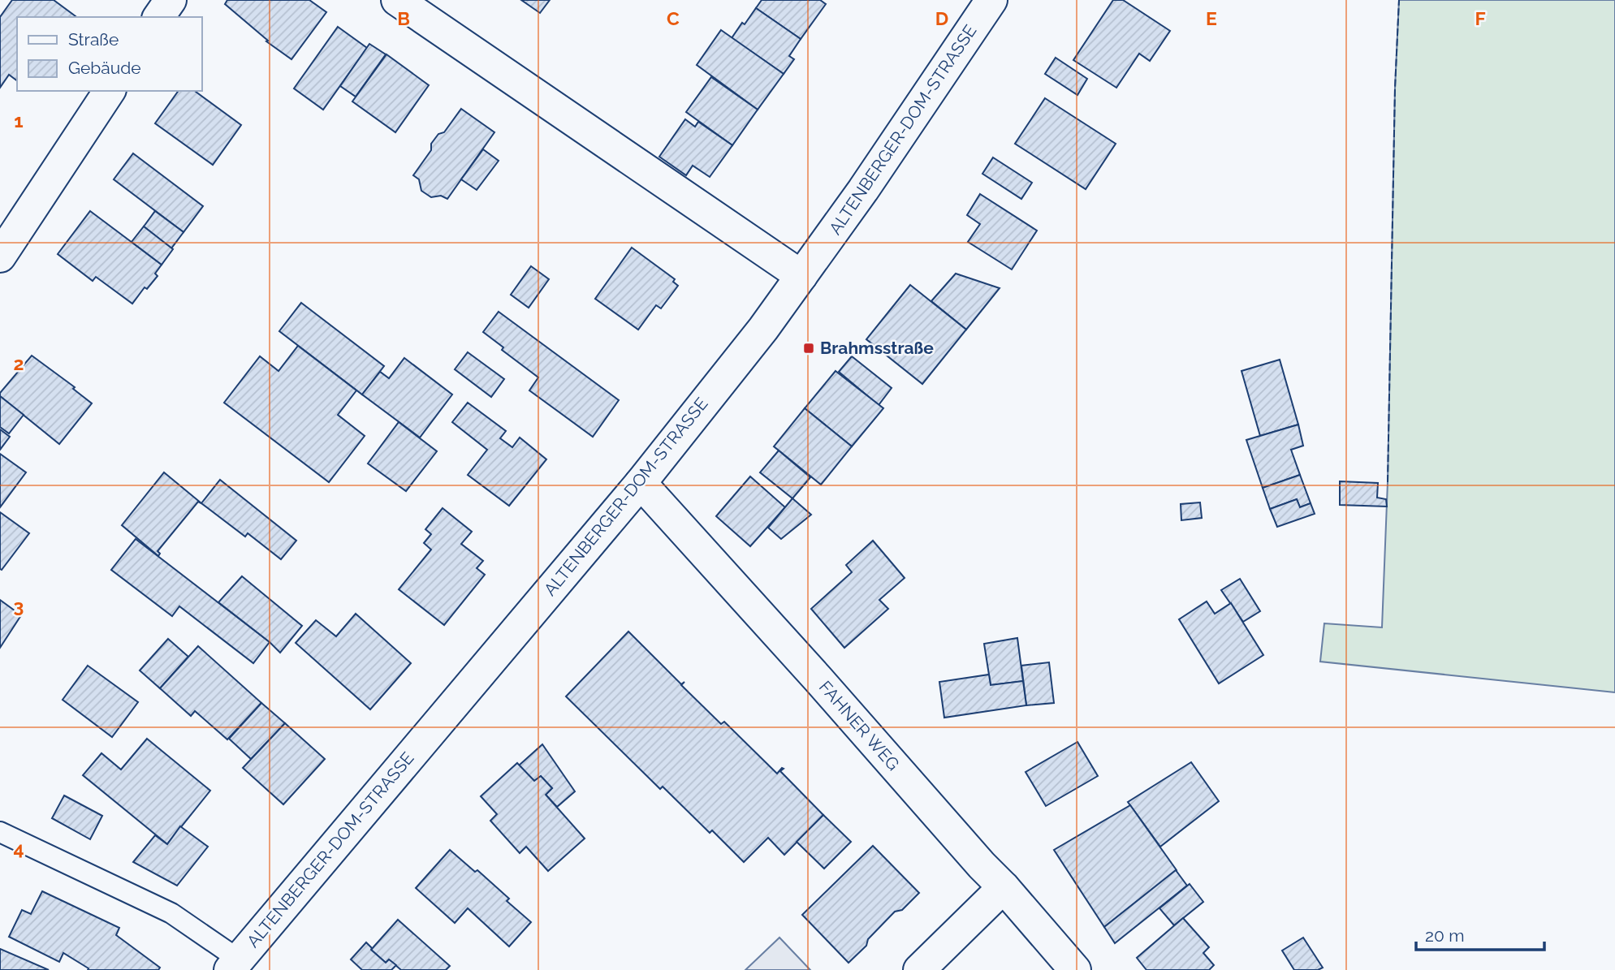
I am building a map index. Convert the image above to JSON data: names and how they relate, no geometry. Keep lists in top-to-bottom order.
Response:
{
  "streets": {
    "street": ["ALTENBERGER-DOM-STRASSE", "FAHNER WEG"]
  },
  "crossings": [
    ["ALTENBERGER-DOM-STRASSE", "FAHNER WEG"]
  ],
  "places": {
    "transit": ["Brahmsstraße"]
  },
  "legend": ["Straße", "Gebäude"],
  "scale_bar": "20 m",
  "grid": {
    "columns": [
      "B",
      "C",
      "D",
      "E",
      "F"
    ],
    "rows": [
      "1",
      "2",
      "3",
      "4"
    ]
  }
}
